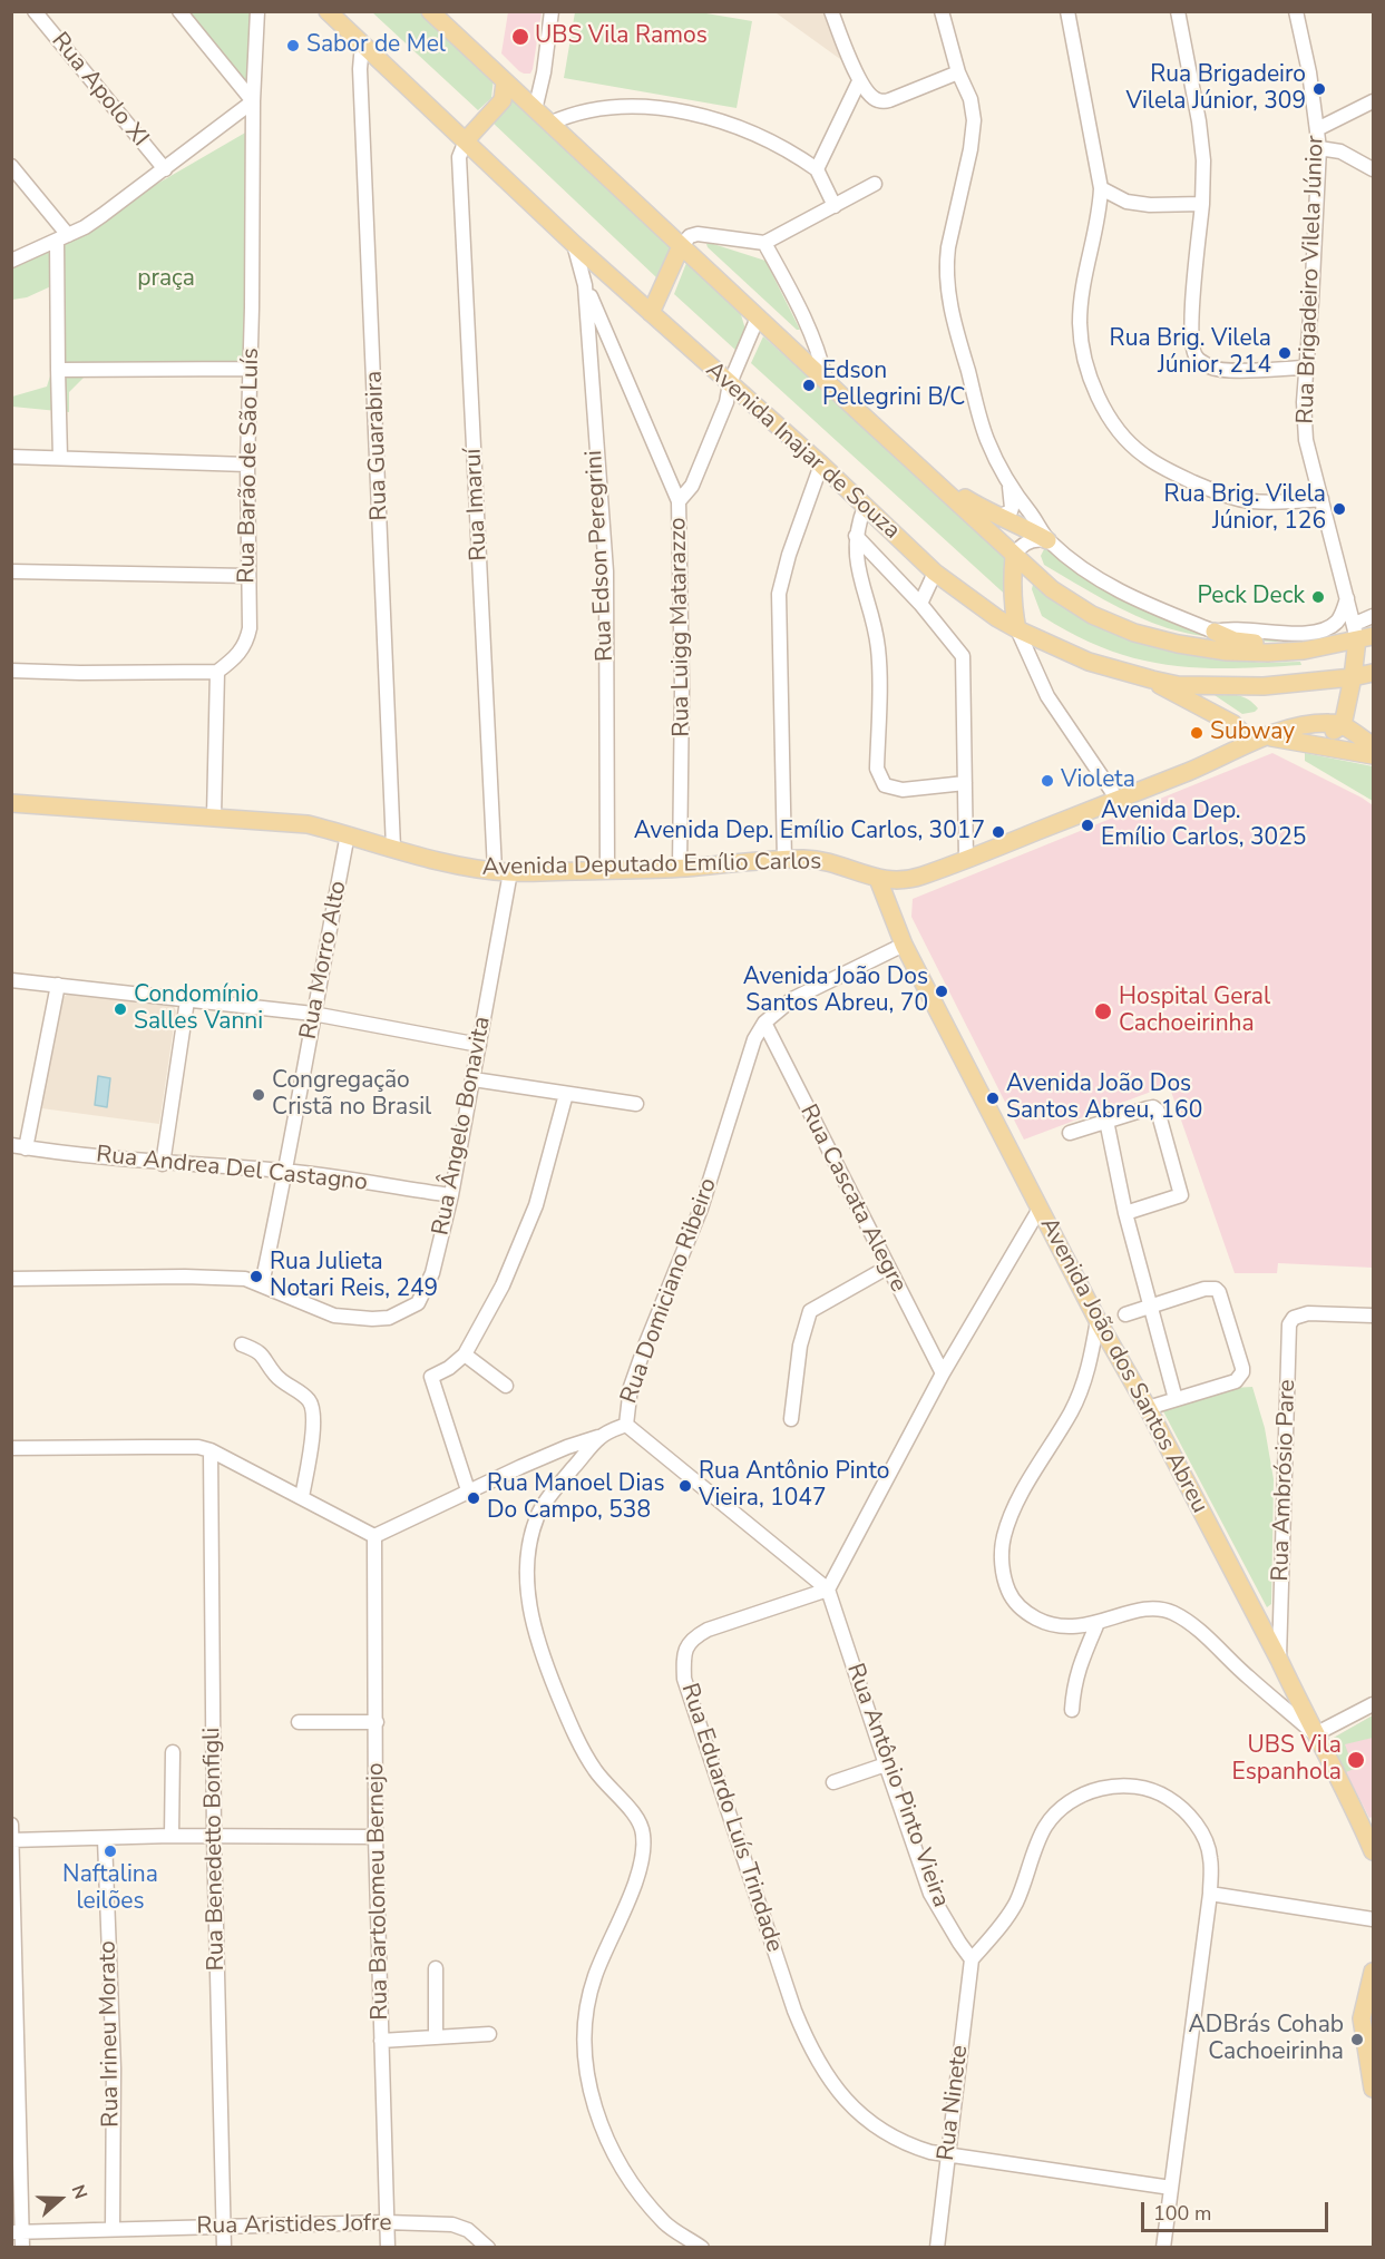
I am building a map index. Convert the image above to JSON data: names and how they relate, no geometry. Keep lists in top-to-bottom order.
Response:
{
  "streets": {
    "main road": ["Avenida Inajar de Souza", "Avenida Deputado Emílio Carlos", "Avenida João dos Santos Abreu"],
    "street": [
      "Rua Apolo XI",
      "Rua Brigadeiro Vilela Júnior",
      "Rua Guarabira",
      "Rua Barão de São Luís",
      "Rua Imaruí",
      "Rua Edson Peregrini",
      "Rua Luigg Matarazzo",
      "Rua Morro Alto",
      "Rua Ângelo Bonavita",
      "Rua Andrea Del Castagno",
      "Rua Cascata Alegre",
      "Rua Domiciano Ribeiro",
      "Rua Ambrósio Pare",
      "Rua Antônio Pinto Vieira",
      "Rua Eduardo Luís Trindade",
      "Rua Benedetto Bonfigli",
      "Rua Bartolomeu Bernejo",
      "Rua Irineu Morato",
      "Rua Ninete",
      "Rua Aristides Jofre"
    ]
  },
  "crossings": [
    ["Rua Guarabira", "Avenida Inajar de Souza"],
    ["Rua Guarabira", "Avenida Deputado Emílio Carlos"],
    ["Avenida Inajar de Souza", "Rua Imaruí"],
    ["Avenida Inajar de Souza", "Rua Edson Peregrini"],
    ["Rua Imaruí", "Avenida Deputado Emílio Carlos"],
    ["Rua Imaruí", "Rua Ângelo Bonavita"],
    ["Rua Edson Peregrini", "Rua Luigg Matarazzo"],
    ["Rua Edson Peregrini", "Avenida Deputado Emílio Carlos"],
    ["Rua Luigg Matarazzo", "Avenida Deputado Emílio Carlos"],
    ["Avenida Deputado Emílio Carlos", "Rua Morro Alto"],
    ["Avenida Deputado Emílio Carlos", "Rua Ângelo Bonavita"],
    ["Avenida Deputado Emílio Carlos", "Avenida João dos Santos Abreu"],
    ["Rua Morro Alto", "Rua Ângelo Bonavita"],
    ["Rua Morro Alto", "Rua Andrea Del Castagno"],
    ["Rua Ângelo Bonavita", "Rua Andrea Del Castagno"],
    ["Rua Cascata Alegre", "Rua Domiciano Ribeiro"],
    ["Rua Domiciano Ribeiro", "Avenida João dos Santos Abreu"],
    ["Avenida João dos Santos Abreu", "Rua Ambrósio Pare"],
    ["Rua Antônio Pinto Vieira", "Rua Eduardo Luís Trindade"],
    ["Rua Antônio Pinto Vieira", "Rua Ninete"],
    ["Rua Eduardo Luís Trindade", "Rua Ninete"],
    ["Rua Benedetto Bonfigli", "Rua Aristides Jofre"],
    ["Rua Bartolomeu Bernejo", "Rua Aristides Jofre"],
    ["Rua Irineu Morato", "Rua Aristides Jofre"]
  ],
  "parks": ["praça"],
  "places": [
    "UBS Vila Ramos",
    "Sabor de Mel",
    "Rua Brigadeiro Vilela Júnior, 309",
    "Rua Brig. Vilela Júnior, 214",
    "Edson Pellegrini B/C",
    "Rua Brig. Vilela Júnior, 126",
    "Peck Deck",
    "Subway",
    "Violeta",
    "Avenida Dep. Emílio Carlos, 3025",
    "Avenida Dep. Emílio Carlos, 3017",
    "Avenida João Dos Santos Abreu, 70",
    "Condomínio Salles Vanni",
    "Hospital Geral Cachoeirinha",
    "Congregação Cristã no Brasil",
    "Avenida João Dos Santos Abreu, 160",
    "Rua Julieta Notari Reis, 249",
    "Rua Antônio Pinto Vieira, 1047",
    "Rua Manoel Dias Do Campo, 538",
    "UBS Vila Espanhola",
    "Naftalina leilões",
    "ADBrás Cohab Cachoeirinha"
  ],
  "scale_bar": "100 m",
  "north": "right"
}
